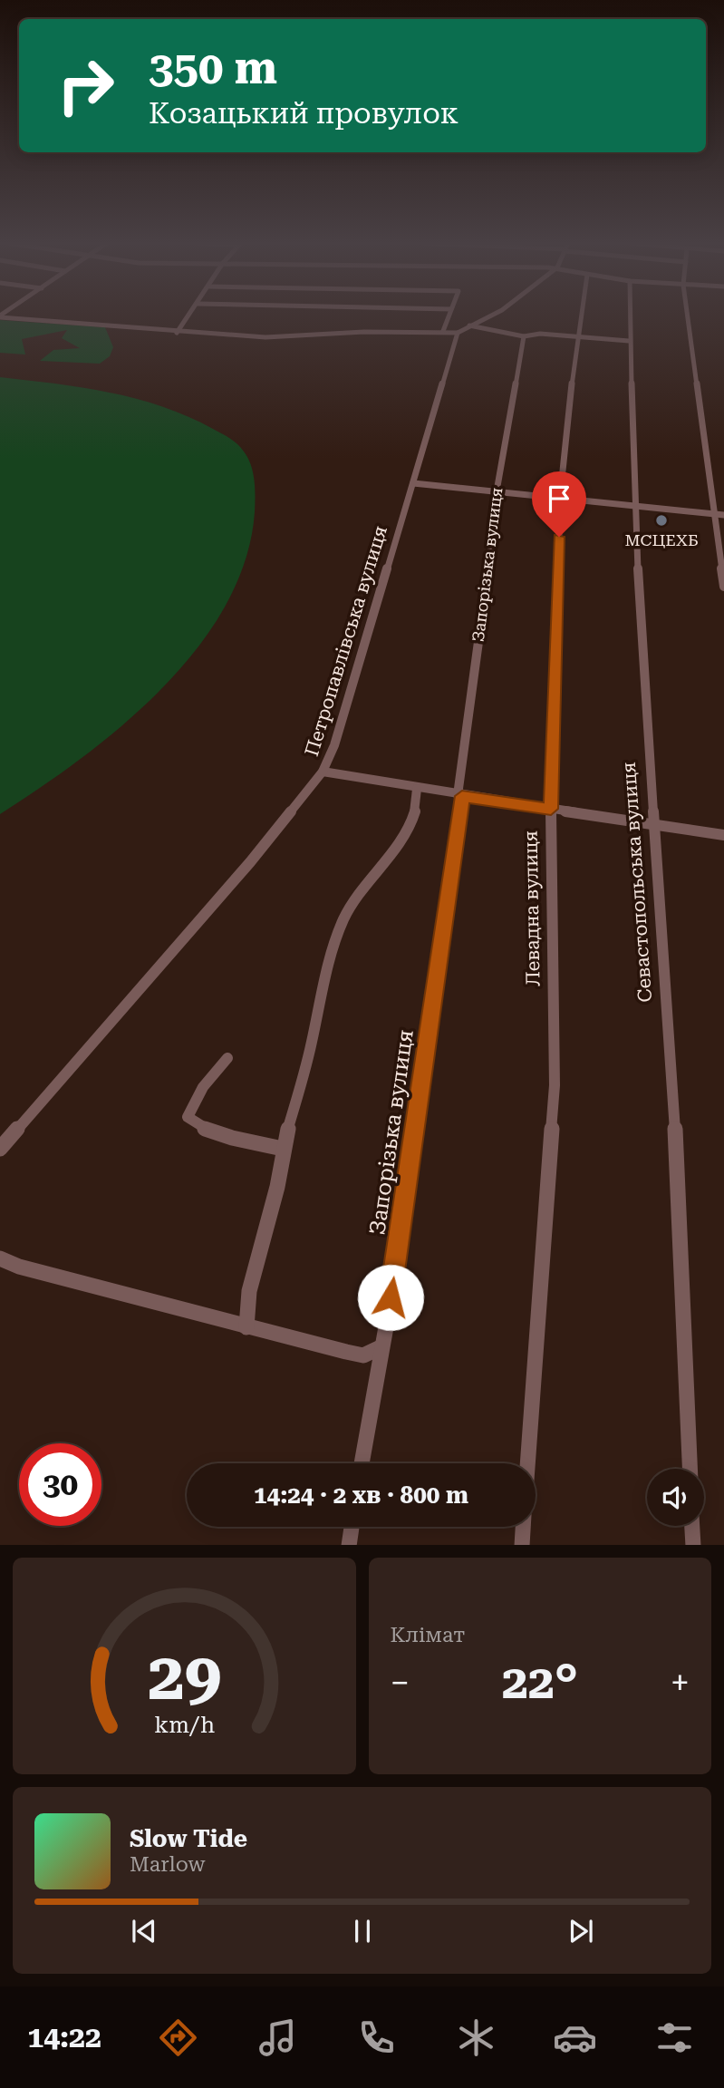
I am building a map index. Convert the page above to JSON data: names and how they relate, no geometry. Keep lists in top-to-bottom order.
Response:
{
  "streets": {
    "street": [
      "Запорізька вулиця",
      "Петропавлівська вулиця",
      "Севастопольська вулиця",
      "Левадна вулиця"
    ]
  },
  "places": ["МСЦЕХБ"],
  "page": {
    "turn": ["350 m", "Козацький провулок"],
    "limit": "30",
    "trip": "14:24 · 2 хв · 800 m",
    "tile": "Клімат",
    "heat": ["−", "22°", "+"],
    "song": ["Slow Tide", "Marlow"],
    "tabs": "14:22",
    "gauge": ["29", "km/h"]
  }
}
